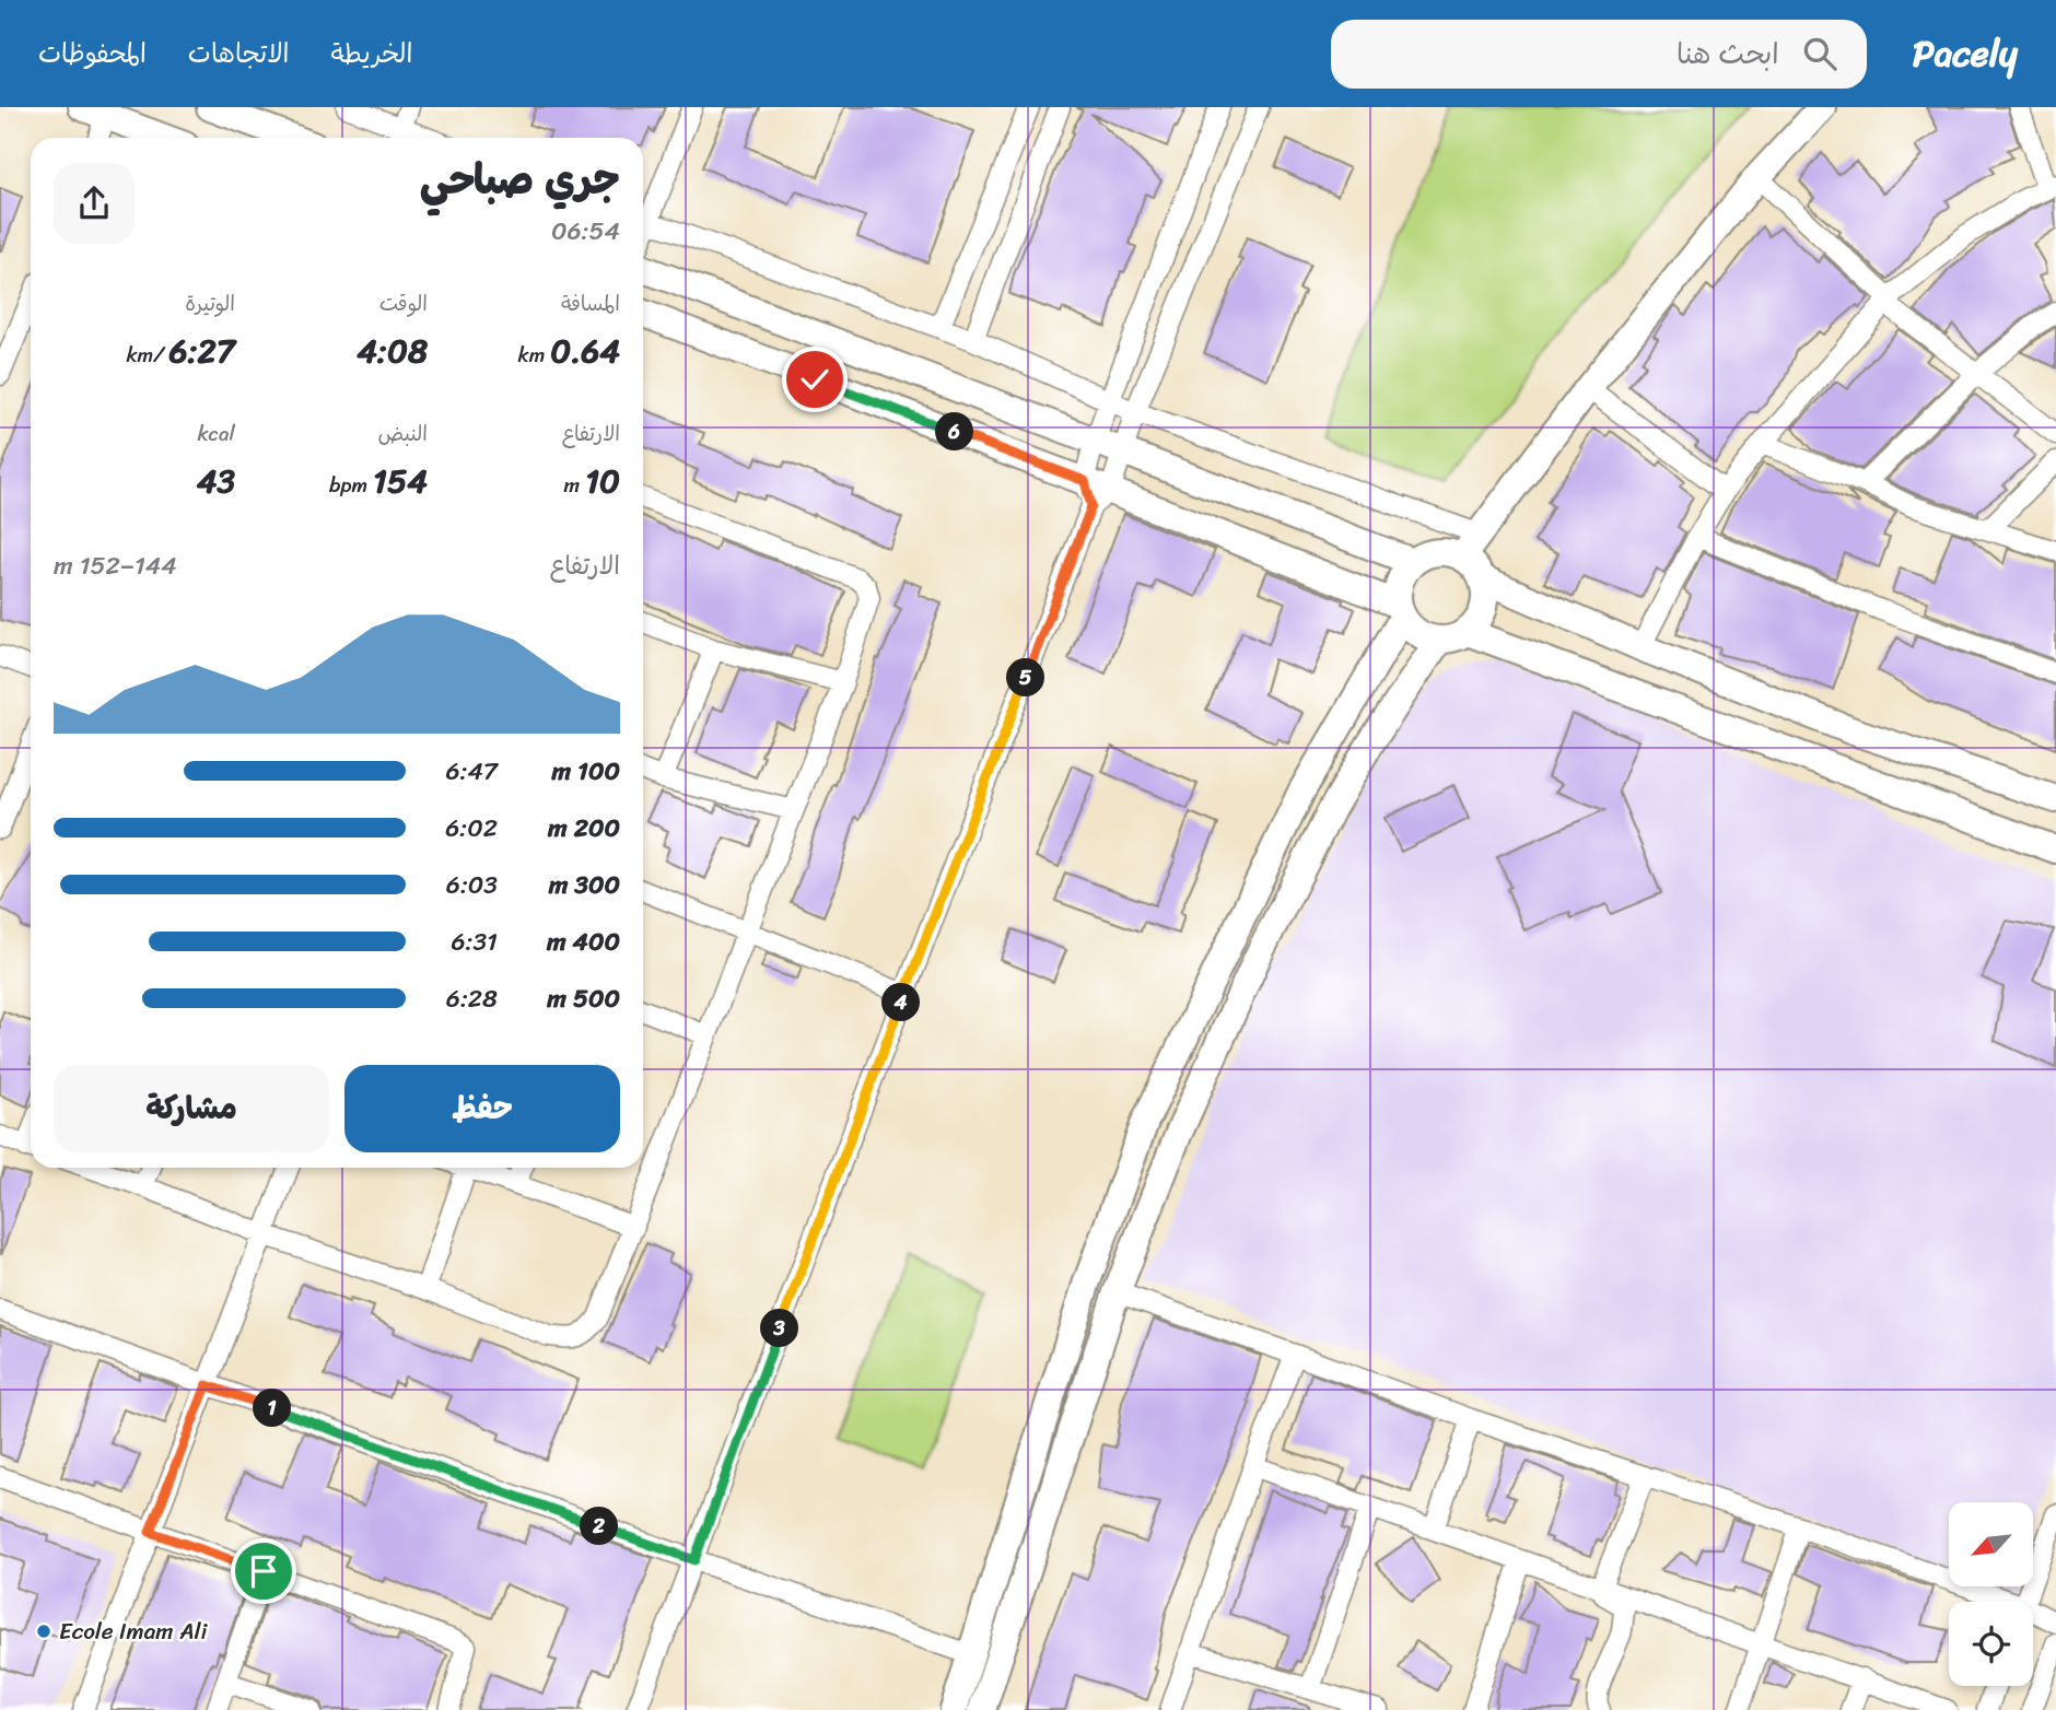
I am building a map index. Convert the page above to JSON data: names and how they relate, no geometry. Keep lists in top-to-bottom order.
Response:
{
  "places": ["Ecole Imam Ali"],
  "north": "bottom left",
  "page": {
    "header": "Pacely",
    "search": "ابحث هنا",
    "nav": ["الخريطة", "الاتجاهات", "المحفوظات"],
    "heading": ["جري صباحي", "06:54"],
    "stats": [
      ["المسافة", "0.64 km"],
      ["الوقت", "4:08"],
      ["الوتيرة", "6:27 /km"],
      ["الارتفاع", "10 m"],
      ["النبض", "154 bpm"],
      ["kcal", "43"]
    ],
    "pins": [
      "6",
      "5",
      "4",
      "3",
      "1",
      "2"
    ],
    "chart": ["الارتفاع", "144–152 m"],
    "list": [
      {
        "name": "100 m",
        "note": "6:47"
      },
      {
        "name": "200 m",
        "note": "6:02"
      },
      {
        "name": "300 m",
        "note": "6:03"
      },
      {
        "name": "400 m",
        "note": "6:31"
      },
      {
        "name": "500 m",
        "note": "6:28"
      }
    ],
    "buttons": ["حفظ", "مشاركة"]
  }
}
